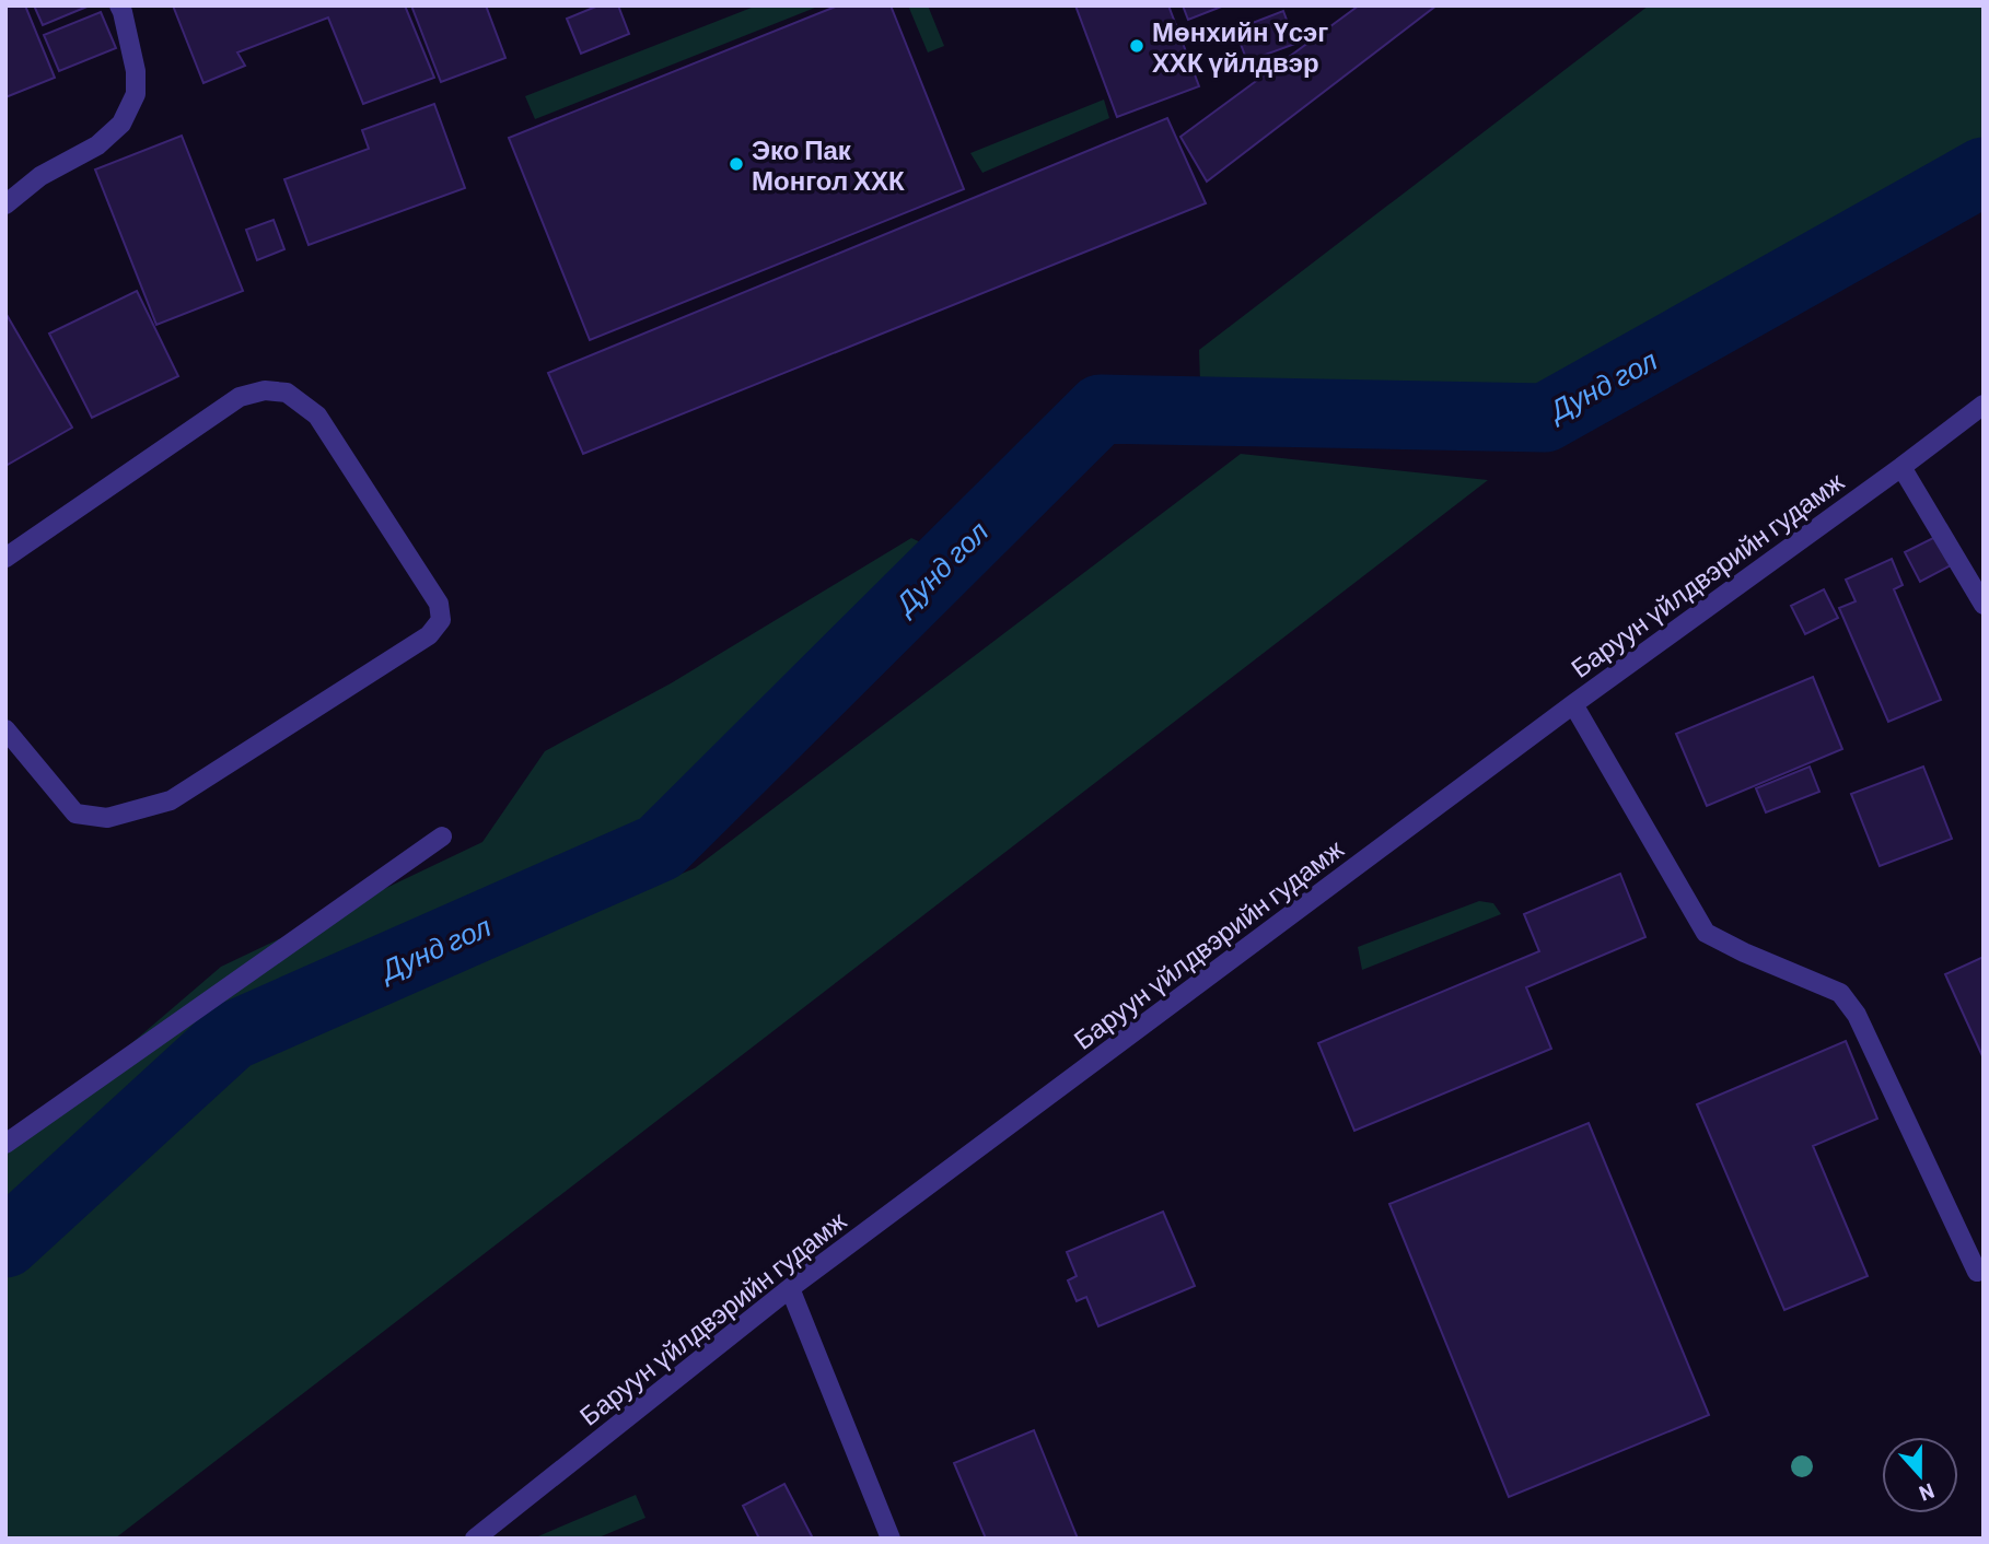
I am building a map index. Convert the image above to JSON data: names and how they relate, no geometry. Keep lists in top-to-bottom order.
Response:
{
  "streets": {
    "street": ["Баруун үйлдвэрийн гудамж"]
  },
  "water": ["Дунд гол"],
  "places": ["Мөнхийн Үсэг ХХК үйлдвэр", "Эко Пак Монгол ХХК"],
  "north": "bottom"
}
